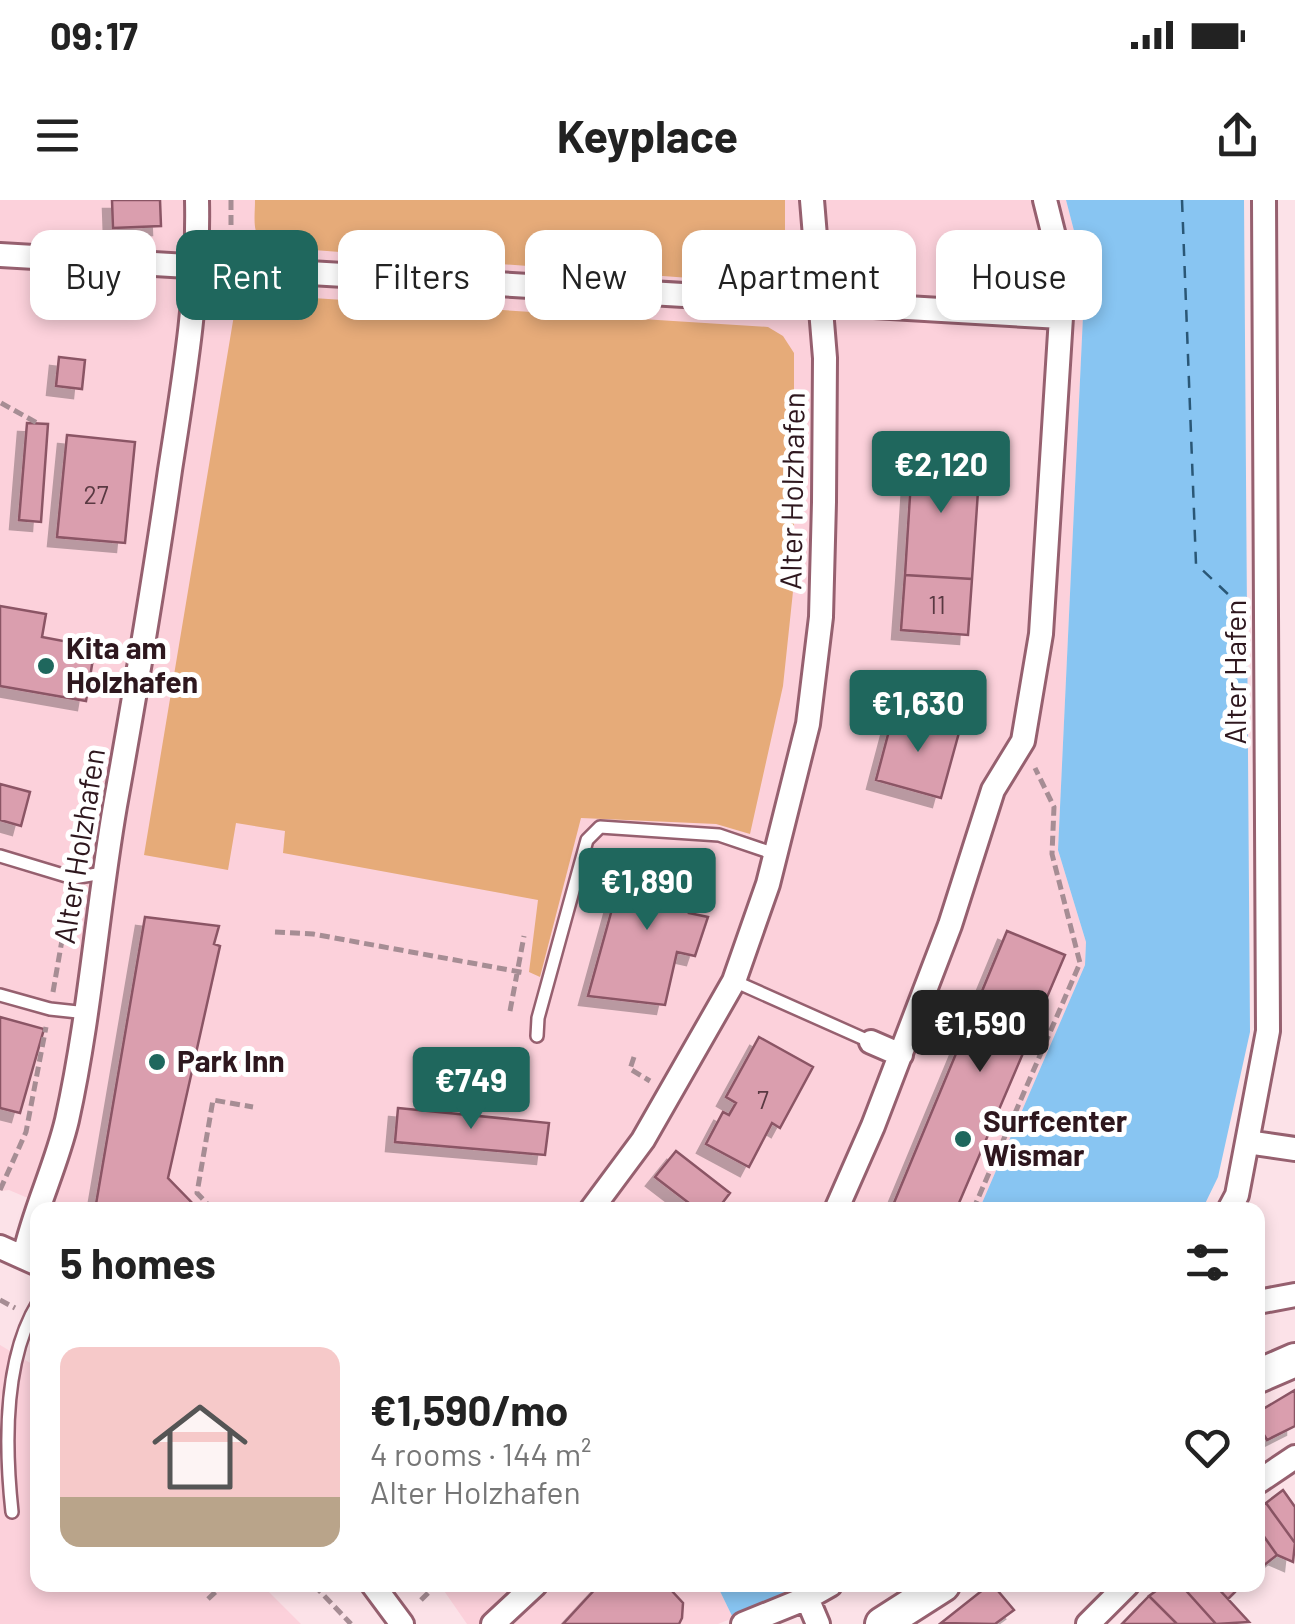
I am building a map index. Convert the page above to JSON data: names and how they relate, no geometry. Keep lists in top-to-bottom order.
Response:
{
  "streets": {
    "street": ["Alter Holzhafen", "Alter Hafen"]
  },
  "places": ["Kita am Holzhafen", "Park Inn", "Surfcenter Wismar"],
  "house_numbers": ["27", "11", "7"],
  "page": {
    "status": "09:17",
    "header": "Keyplace",
    "chip": [
      "Buy",
      "Rent",
      "Filters",
      "New",
      "Apartment",
      "House"
    ],
    "price": [
      "€2,120",
      "€1,630",
      "€1,890",
      "€1,590",
      "€749"
    ],
    "heading": "5 homes",
    "list": [
      {
        "name": "€1,590/mo",
        "note": "4 rooms · 144 m² · Alter Holzhafen"
      }
    ]
  }
}
